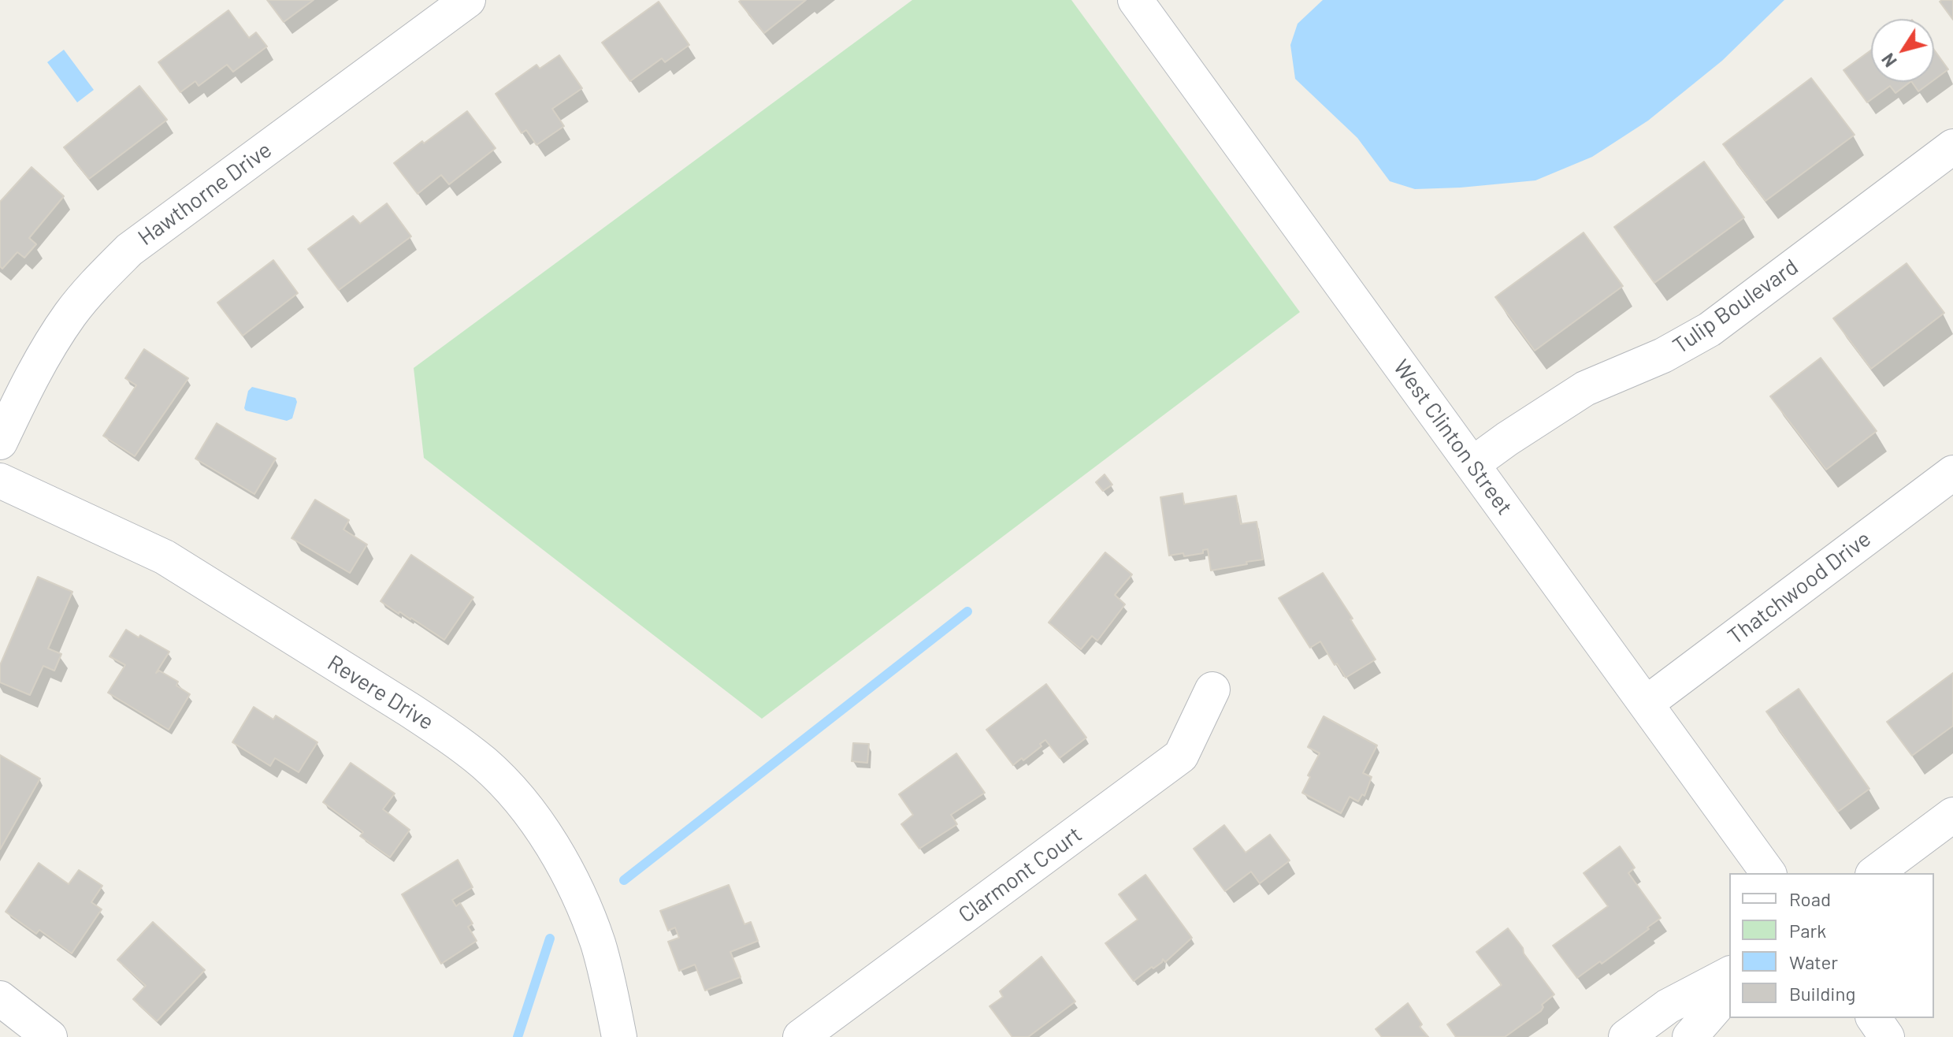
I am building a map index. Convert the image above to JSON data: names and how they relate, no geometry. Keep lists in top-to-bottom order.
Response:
{
  "streets": {
    "street": [
      "Hawthorne Drive",
      "Tulip Boulevard",
      "West Clinton Street",
      "Thatchwood Drive",
      "Revere Drive",
      "Clarmont Court"
    ]
  },
  "crossings": [
    ["Tulip Boulevard", "West Clinton Street"],
    ["West Clinton Street", "Thatchwood Drive"]
  ],
  "legend": [
    "Road",
    "Park",
    "Water",
    "Building"
  ],
  "north": "bottom left"
}
